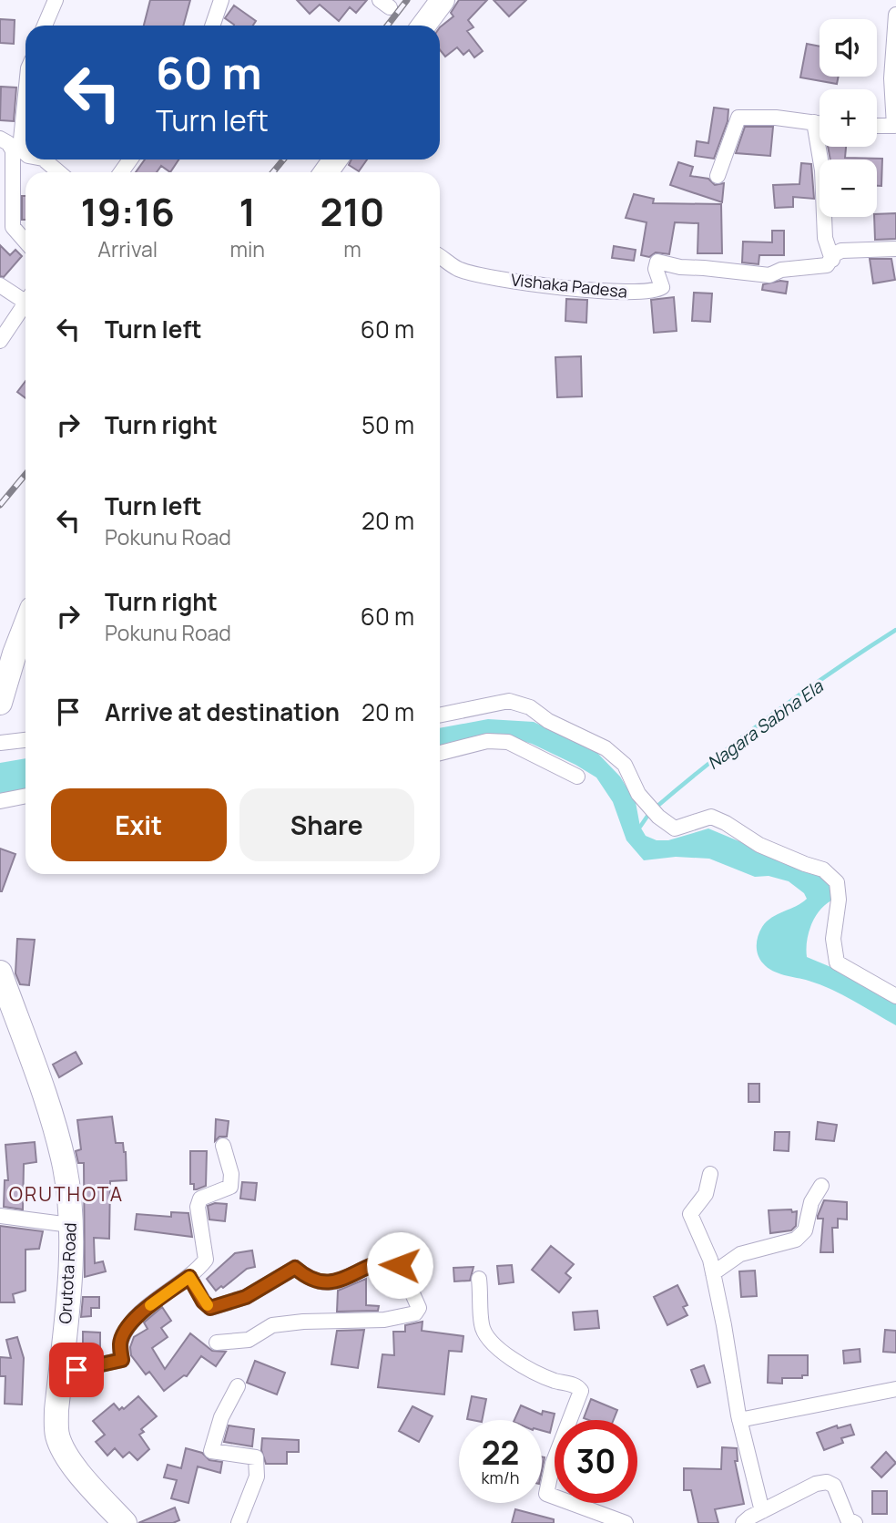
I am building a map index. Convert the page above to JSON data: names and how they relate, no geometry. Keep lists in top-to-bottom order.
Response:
{
  "streets": {
    "main road": ["Orutota Road"],
    "street": ["Vishaka Padesa"]
  },
  "districts": ["ORUTHOTA"],
  "water": ["Nagara Sabha Ela"],
  "page": {
    "map_buttons": ["+", "−"],
    "turn": ["60 m", "Turn left"],
    "eta": [
      "19:16",
      "Arrival",
      "1",
      "min",
      "210",
      "m"
    ],
    "list": [
      {
        "name": "Turn left",
        "value": "60 m"
      },
      {
        "name": "Turn right",
        "value": "50 m"
      },
      {
        "name": "Turn left",
        "note": "Pokunu Road",
        "value": "20 m"
      },
      {
        "name": "Turn right",
        "note": "Pokunu Road",
        "value": "60 m"
      },
      {
        "name": "Arrive at destination",
        "value": "20 m"
      }
    ],
    "buttons": ["Exit", "Share"],
    "speed": "22 km/h",
    "limit": "30"
  }
}
